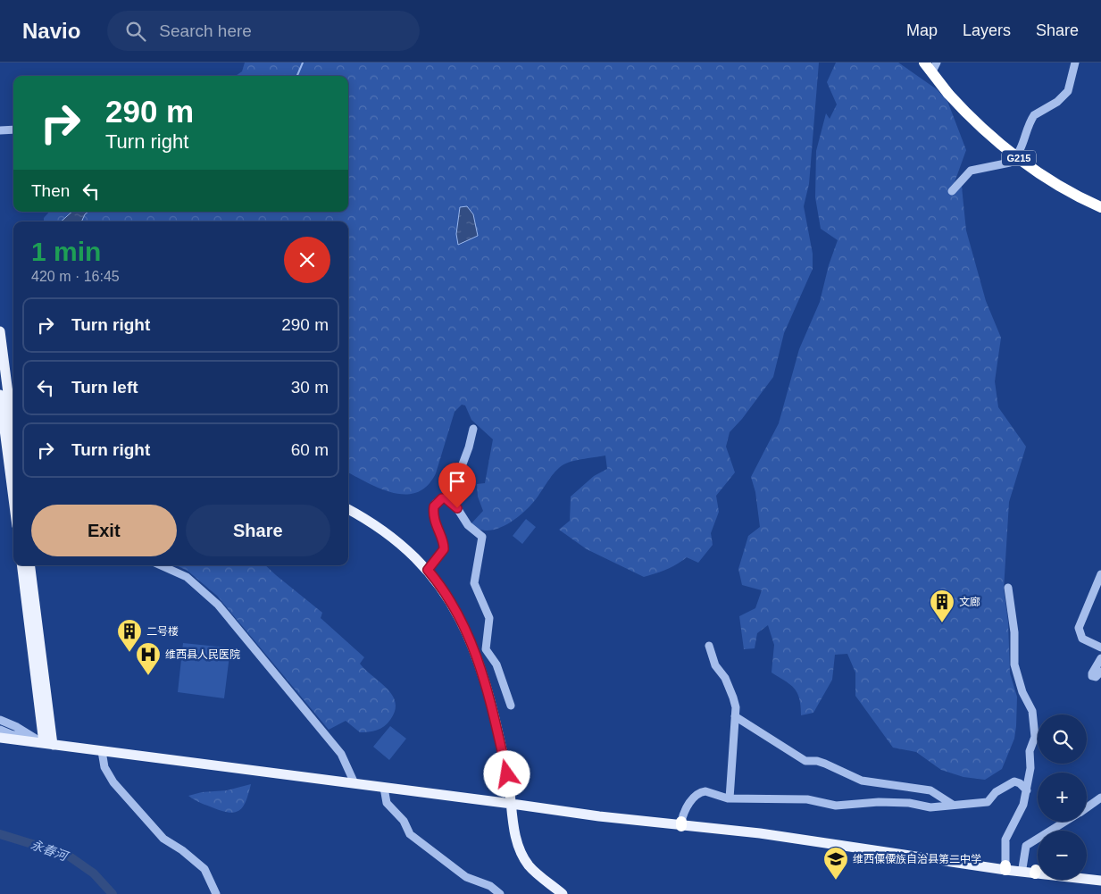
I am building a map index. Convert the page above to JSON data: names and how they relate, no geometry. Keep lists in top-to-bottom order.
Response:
{
  "streets": {
    "highway": ["G215"]
  },
  "water": ["永春河"],
  "places": {
    "building": ["文廊", "二号楼"],
    "hospital": ["维西县人民医院"],
    "school or university": ["维西傈僳族自治县第二中学"]
  },
  "page": {
    "header": "Navio",
    "search": "Search here",
    "nav": ["Map", "Layers", "Share"],
    "turn": ["290 m", "Turn right"],
    "then": "Then",
    "heading": ["1 min", "420 m · 16:45"],
    "list": [
      {
        "name": "Turn right",
        "value": "290 m"
      },
      {
        "name": "Turn left",
        "value": "30 m"
      },
      {
        "name": "Turn right",
        "value": "60 m"
      }
    ],
    "buttons": ["Exit", "Share"],
    "map_buttons": ["+", "−"]
  }
}
